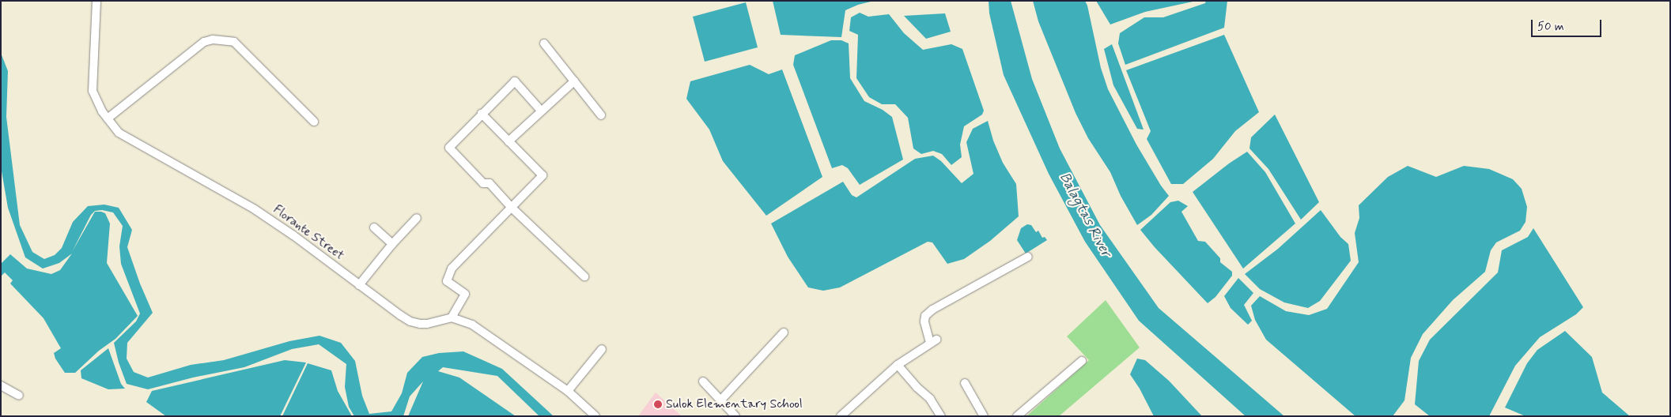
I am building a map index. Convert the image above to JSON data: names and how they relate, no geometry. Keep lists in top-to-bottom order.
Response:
{
  "streets": {
    "street": ["Florante Street"]
  },
  "water": ["Balagtas River"],
  "places": ["Sulok Elementary School"],
  "scale_bar": "50 m"
}
